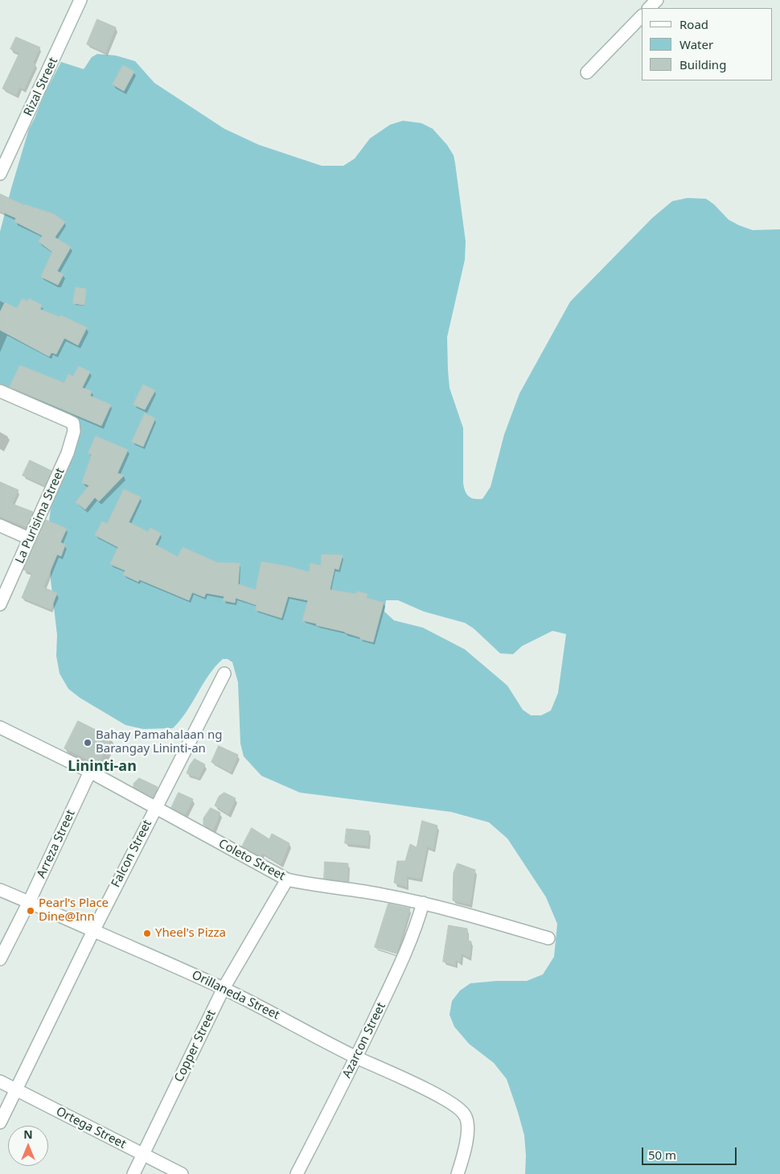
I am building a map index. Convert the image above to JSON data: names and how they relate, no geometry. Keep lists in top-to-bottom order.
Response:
{
  "streets": {
    "street": [
      "Rizal Street",
      "La Purisima Street",
      "Arreza Street",
      "Falcon Street",
      "Coleto Street",
      "Orillaneda Street",
      "Azarcon Street",
      "Copper Street",
      "Ortega Street"
    ]
  },
  "crossings": [
    ["Arreza Street", "Coleto Street"],
    ["Arreza Street", "Orillaneda Street"],
    ["Falcon Street", "Coleto Street"],
    ["Falcon Street", "Orillaneda Street"],
    ["Falcon Street", "Ortega Street"],
    ["Coleto Street", "Azarcon Street"],
    ["Coleto Street", "Copper Street"],
    ["Orillaneda Street", "Azarcon Street"],
    ["Orillaneda Street", "Copper Street"],
    ["Copper Street", "Ortega Street"]
  ],
  "districts": ["Lininti-an"],
  "places": ["Bahay Pamahalaan ng Barangay Lininti-an", "Pearl's Place Dine@Inn", "Yheel's Pizza"],
  "legend": ["Road", "Water", "Building"],
  "scale_bar": "50 m",
  "north": "top"
}
